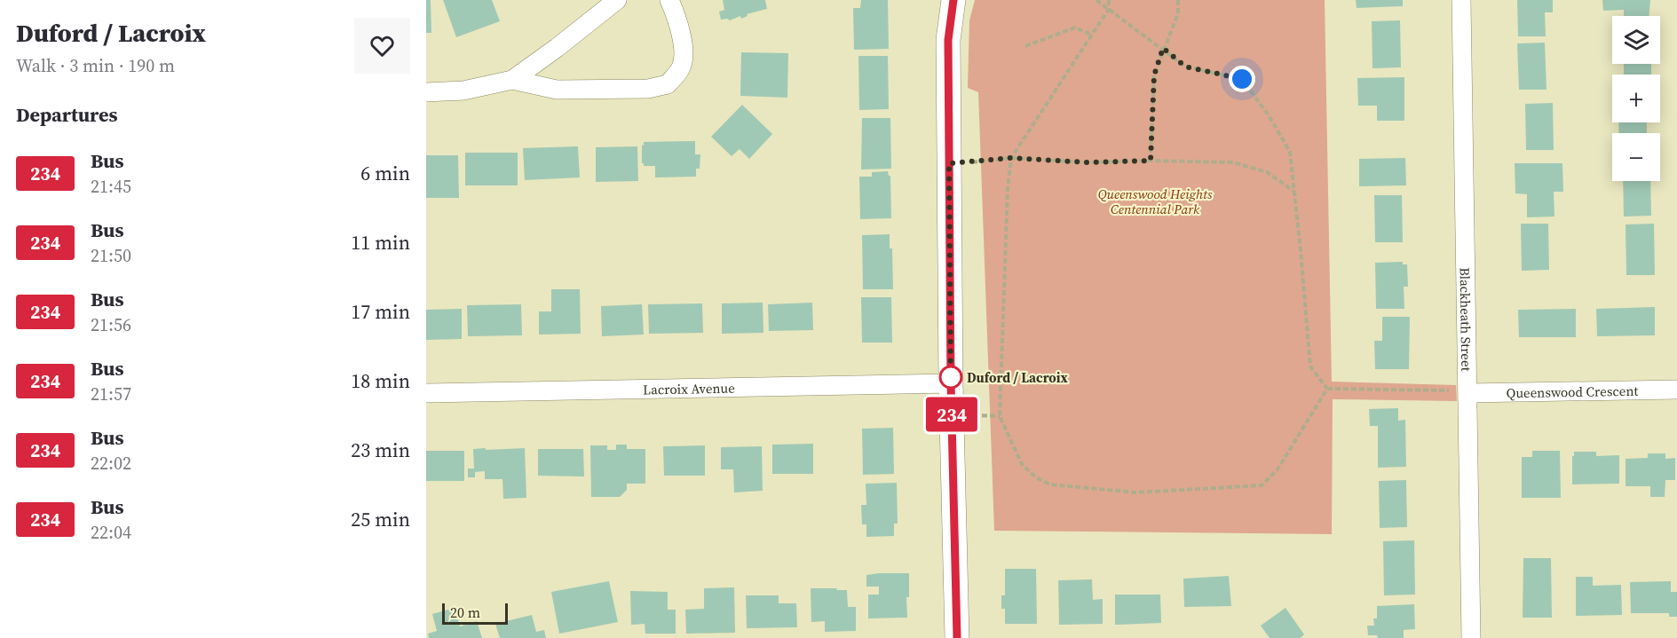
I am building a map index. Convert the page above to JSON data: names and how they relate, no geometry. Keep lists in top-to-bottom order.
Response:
{
  "streets": {
    "street": ["Blackheath Street", "Lacroix Avenue", "Queenswood Crescent"]
  },
  "crossings": [
    ["Blackheath Street", "Queenswood Crescent"]
  ],
  "parks": ["Queenswood Heights Centennial Park"],
  "places": ["Duford / Lacroix"],
  "lines": ["bus line 234"],
  "scale_bar": "20 m",
  "page": {
    "heading": [
      ["Duford / Lacroix", "Walk · 3 min · 190 m"],
      "Departures"
    ],
    "on_map": "234",
    "map_buttons": ["+", "−"],
    "list": [
      {
        "mark": "234",
        "name": "Bus",
        "note": "21:45",
        "value": "6 min"
      },
      {
        "mark": "234",
        "name": "Bus",
        "note": "21:50",
        "value": "11 min"
      },
      {
        "mark": "234",
        "name": "Bus",
        "note": "21:56",
        "value": "17 min"
      },
      {
        "mark": "234",
        "name": "Bus",
        "note": "21:57",
        "value": "18 min"
      },
      {
        "mark": "234",
        "name": "Bus",
        "note": "22:02",
        "value": "23 min"
      },
      {
        "mark": "234",
        "name": "Bus",
        "note": "22:04",
        "value": "25 min"
      }
    ],
    "scale": "20 m"
  }
}
